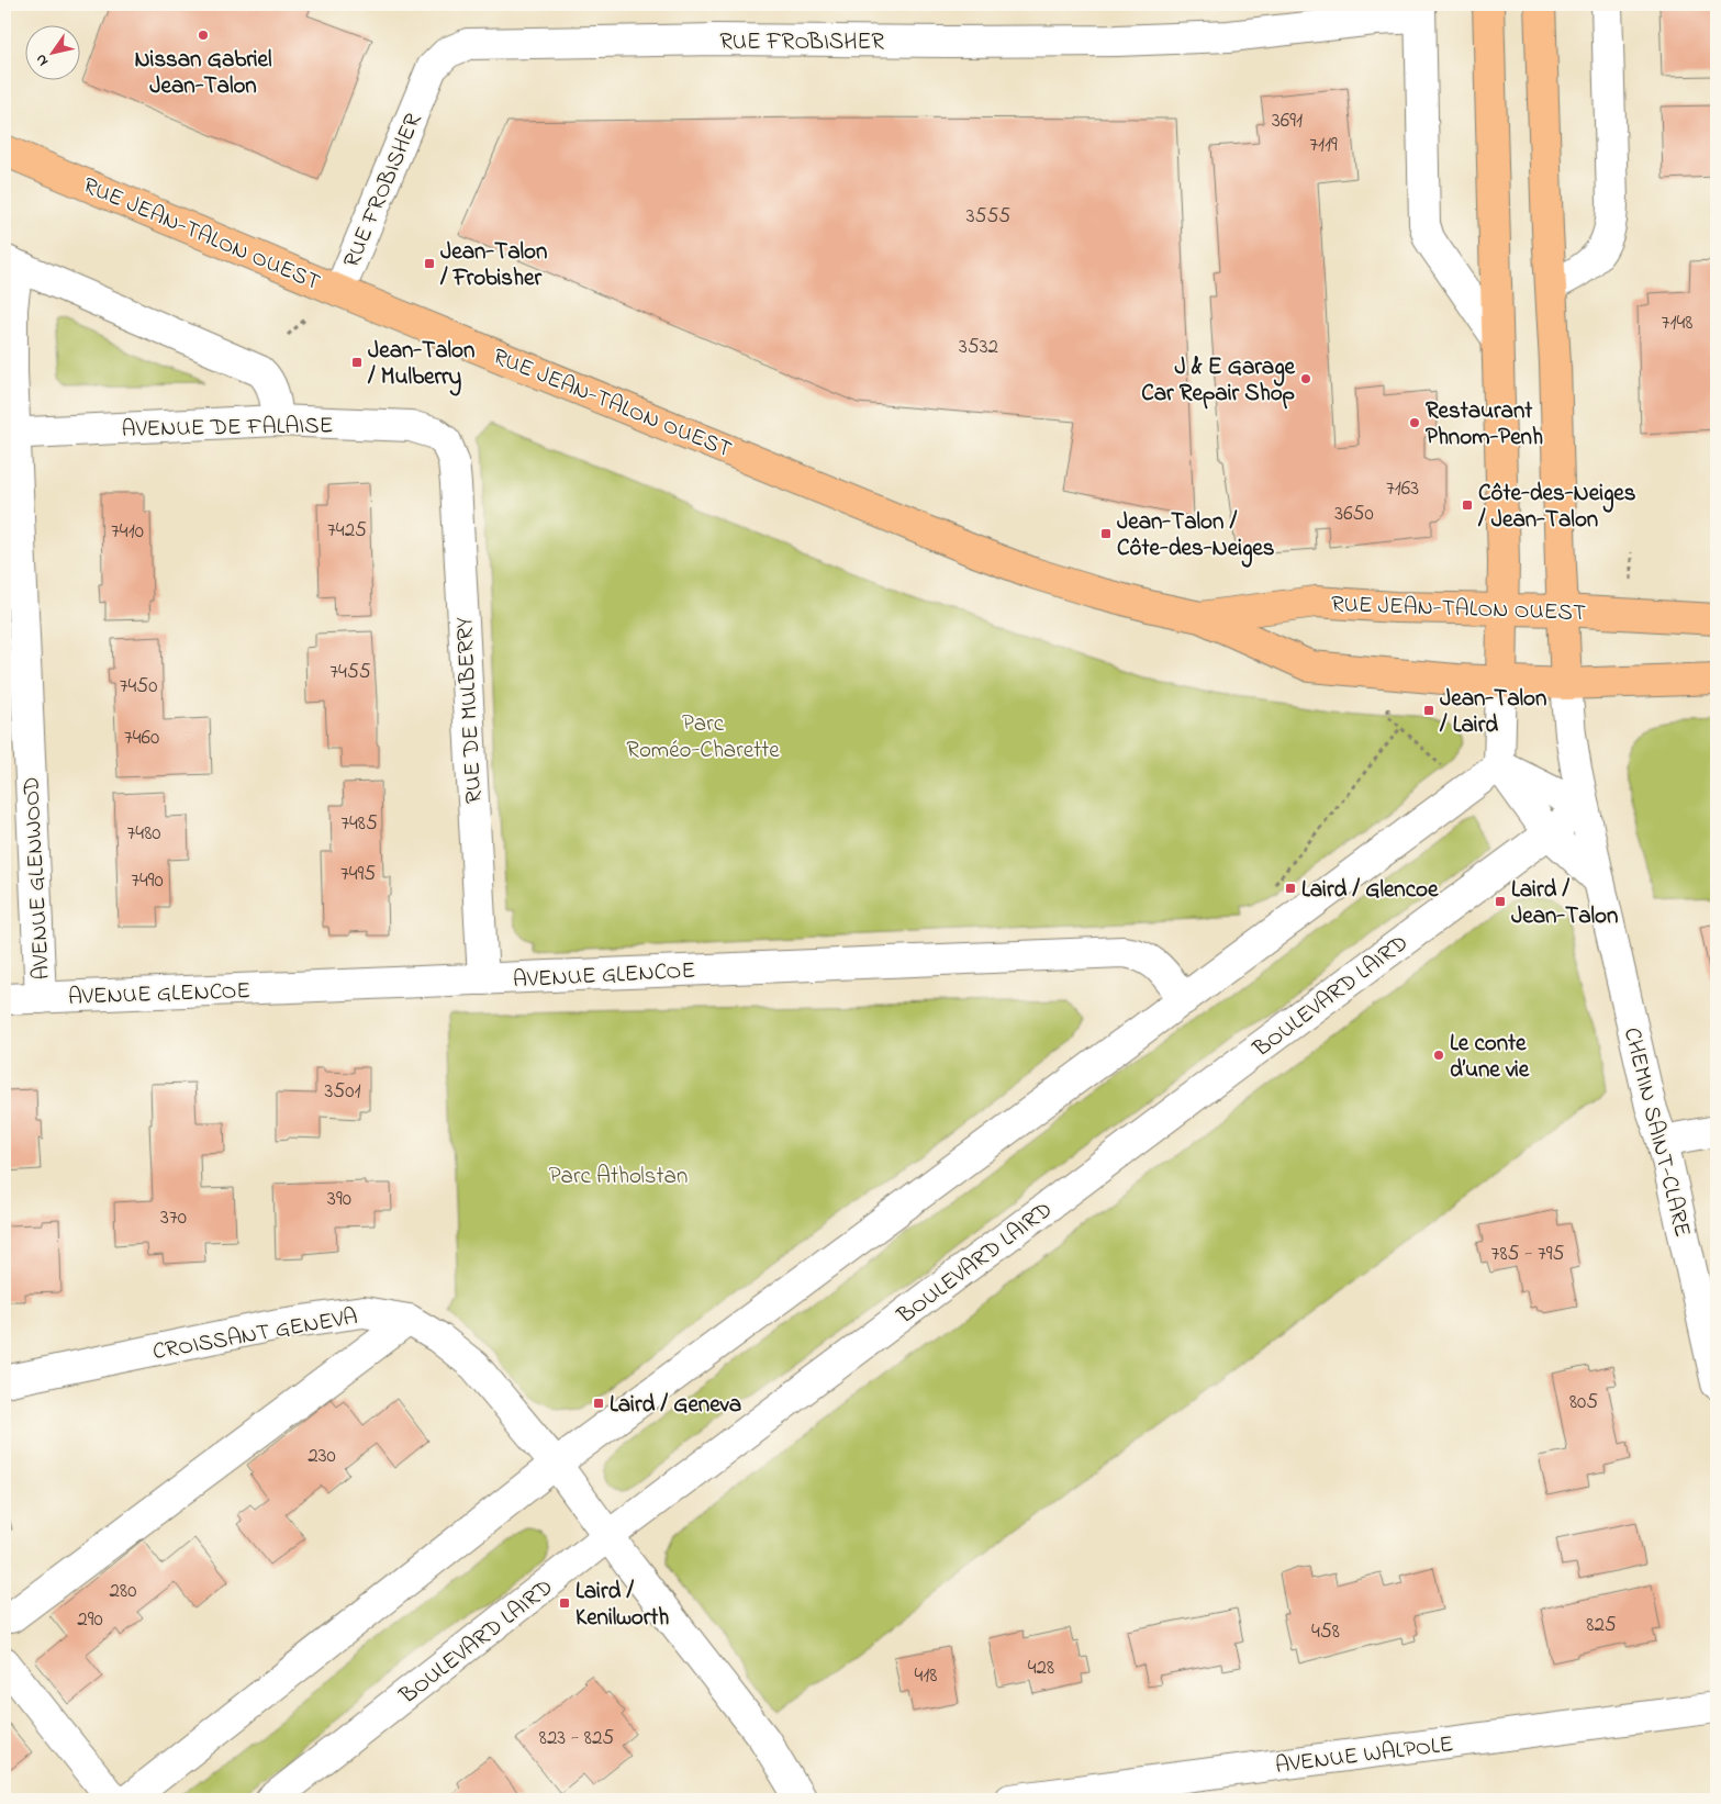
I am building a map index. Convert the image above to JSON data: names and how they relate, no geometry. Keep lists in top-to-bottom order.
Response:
{
  "streets": {
    "main road": ["RUE JEAN-TALON OUEST"],
    "street": [
      "RUE FROBISHER",
      "AVENUE DE FALAISE",
      "RUE DE MULBERRY",
      "AVENUE GLENWOOD",
      "AVENUE GLENCOE",
      "BOULEVARD LAIRD",
      "CHEMIN SAINT-CLARE",
      "CROISSANT GENEVA",
      "AVENUE WALPOLE"
    ]
  },
  "crossings": [
    ["RUE FROBISHER", "RUE JEAN-TALON OUEST"],
    ["AVENUE DE FALAISE", "RUE DE MULBERRY"],
    ["AVENUE DE FALAISE", "AVENUE GLENWOOD"],
    ["RUE DE MULBERRY", "AVENUE GLENCOE"],
    ["AVENUE GLENWOOD", "AVENUE GLENCOE"],
    ["BOULEVARD LAIRD", "CHEMIN SAINT-CLARE"],
    ["BOULEVARD LAIRD", "CROISSANT GENEVA"]
  ],
  "parks": ["Parc Roméo-Charette", "Parc Atholstan"],
  "places": {
    "other": [
      "Nissan Gabriel Jean-Talon",
      "J & E Garage Car Repair Shop",
      "Restaurant Phnom-Penh",
      "Le conte d’une vie"
    ],
    "transit": [
      "Jean-Talon / Frobisher",
      "Jean-Talon / Mulberry",
      "Côte-des-Neiges / Jean-Talon",
      "Jean-Talon / Côte-des-Neiges",
      "Jean-Talon / Laird",
      "Laird / Glencoe",
      "Laird / Jean-Talon",
      "Laird / Geneva",
      "Laird / Kenilworth"
    ]
  },
  "house_numbers": [
    "3691",
    "7119",
    "3555",
    "7148",
    "3532",
    "7163",
    "3650",
    "7425",
    "7410",
    "7455",
    "7450",
    "7460",
    "7485",
    "7480",
    "7495",
    "7490",
    "3501",
    "390",
    "370",
    "785 - 795",
    "805",
    "230",
    "280",
    "290",
    "825",
    "458",
    "428",
    "418",
    "823 - 825"
  ],
  "north": "bottom left"
}
